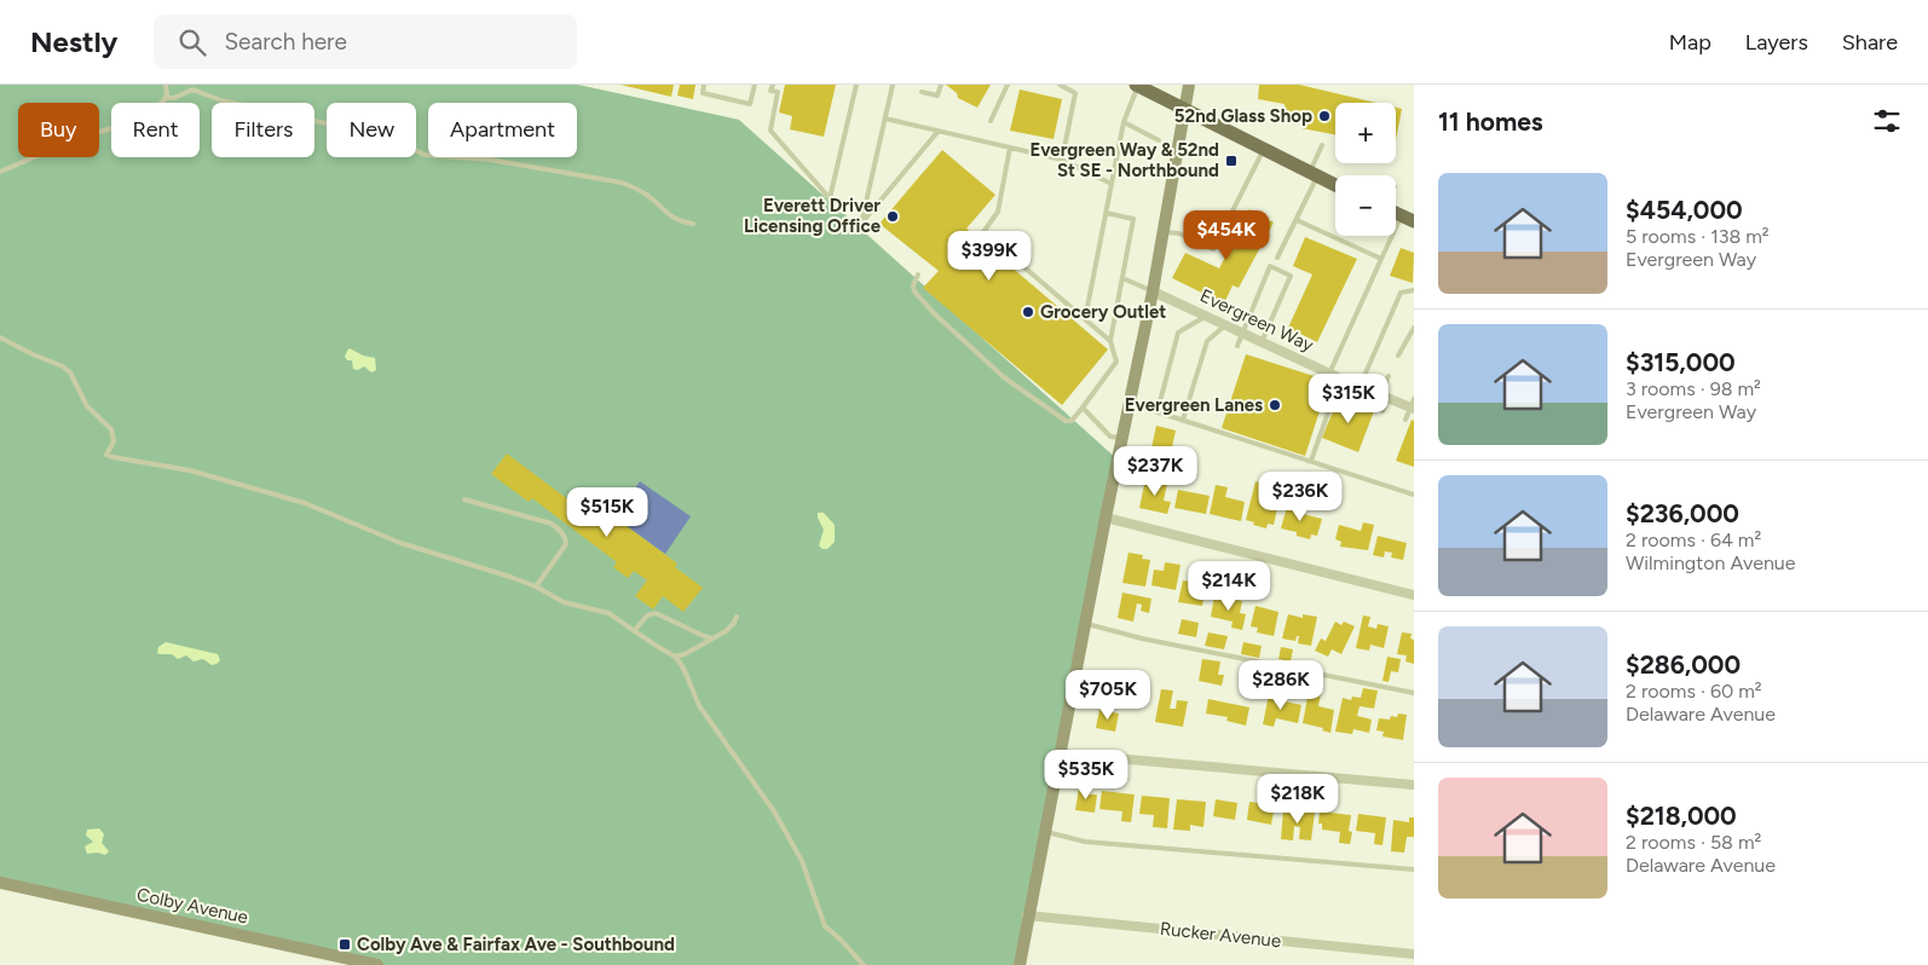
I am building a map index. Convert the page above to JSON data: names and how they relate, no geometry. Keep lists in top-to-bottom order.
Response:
{
  "streets": {
    "street": ["Evergreen Way", "Colby Avenue", "Rucker Avenue"]
  },
  "places": {
    "other": [
      "52nd Glass Shop",
      "Everett Driver Licensing Office",
      "Grocery Outlet",
      "Evergreen Lanes"
    ],
    "transit": ["Evergreen Way & 52nd St SE - Northbound", "Colby Ave & Fairfax Ave - Southbound"]
  },
  "page": {
    "header": "Nestly",
    "search": "Search here",
    "nav": ["Map", "Layers", "Share"],
    "heading": "11 homes",
    "map_buttons": ["+", "−"],
    "chip": [
      "Buy",
      "Rent",
      "Filters",
      "New",
      "Apartment"
    ],
    "list": [
      {
        "name": "$454,000",
        "note": "5 rooms · 138 m² · Evergreen Way"
      },
      {
        "name": "$315,000",
        "note": "3 rooms · 98 m² · Evergreen Way"
      },
      {
        "name": "$236,000",
        "note": "2 rooms · 64 m² · Wilmington Avenue"
      },
      {
        "name": "$286,000",
        "note": "2 rooms · 60 m² · Delaware Avenue"
      },
      {
        "name": "$218,000",
        "note": "2 rooms · 58 m² · Delaware Avenue"
      }
    ],
    "price": [
      "$454K",
      "$399K",
      "$315K",
      "$237K",
      "$236K",
      "$515K",
      "$214K",
      "$286K",
      "$705K",
      "$535K",
      "$218K"
    ]
  }
}
